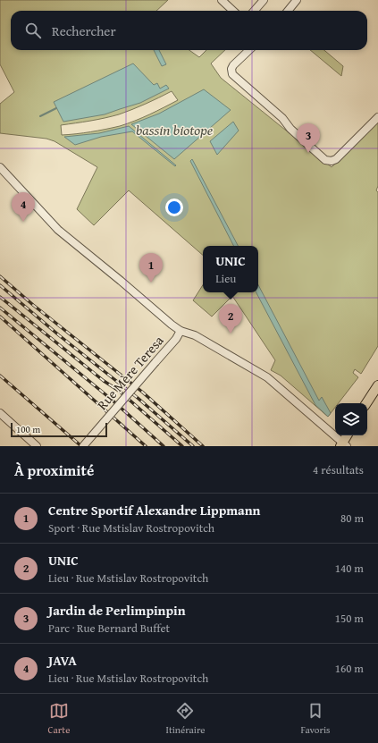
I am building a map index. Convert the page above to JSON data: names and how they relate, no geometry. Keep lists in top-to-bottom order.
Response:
{
  "streets": {
    "street": ["Rue Mère Teresa"]
  },
  "water": ["bassin biotope"],
  "scale_bar": "100 m",
  "page": {
    "search": "Rechercher",
    "pins": [
      "3",
      "4",
      "1",
      "2"
    ],
    "popup": ["UNIC", "Lieu"],
    "scale": "100 m",
    "heading": ["À proximité", "4 résultats"],
    "list": [
      {
        "mark": "1",
        "name": "Centre Sportif Alexandre Lippmann",
        "note": "Sport · Rue Mstislav Rostropovitch",
        "value": "80 m"
      },
      {
        "mark": "2",
        "name": "UNIC",
        "note": "Lieu · Rue Mstislav Rostropovitch",
        "value": "140 m"
      },
      {
        "mark": "3",
        "name": "Jardin de Perlimpinpin",
        "note": "Parc · Rue Bernard Buffet",
        "value": "150 m"
      },
      {
        "mark": "4",
        "name": "JAVA",
        "note": "Lieu · Rue Mstislav Rostropovitch",
        "value": "160 m"
      }
    ],
    "nav": ["Carte", "Itinéraire", "Favoris"]
  }
}
